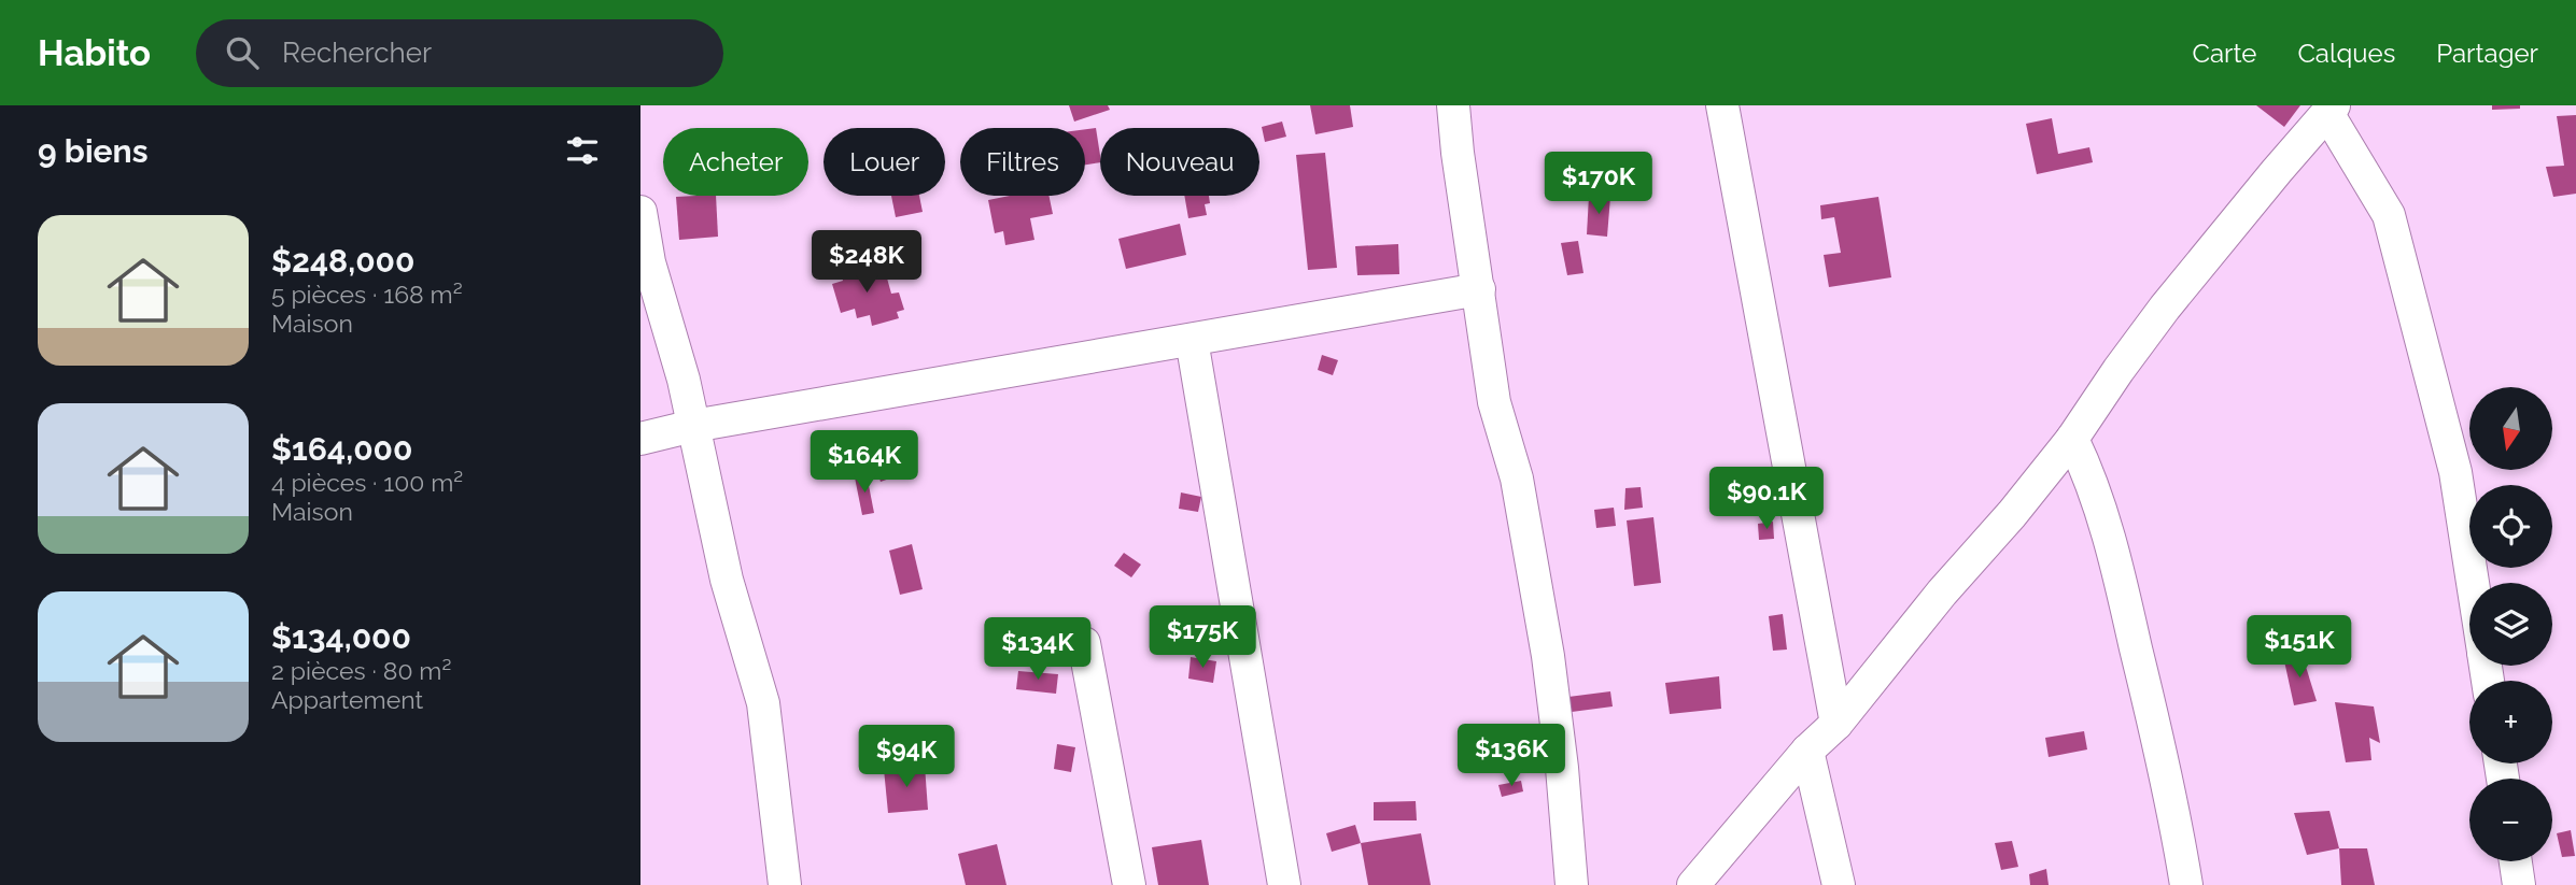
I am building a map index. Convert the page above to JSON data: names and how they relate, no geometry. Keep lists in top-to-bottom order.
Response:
{
  "north": "bottom",
  "page": {
    "header": "Habito",
    "search": "Rechercher",
    "nav": ["Carte", "Calques", "Partager"],
    "heading": "9 biens",
    "chip": [
      "Acheter",
      "Louer",
      "Filtres",
      "Nouveau"
    ],
    "price": [
      "$170K",
      "$248K",
      "$164K",
      "$90.1K",
      "$175K",
      "$151K",
      "$134K",
      "$136K",
      "$94K"
    ],
    "list": [
      {
        "name": "$248,000",
        "note": "5 pièces · 168 m² · Maison"
      },
      {
        "name": "$164,000",
        "note": "4 pièces · 100 m² · Maison"
      },
      {
        "name": "$134,000",
        "note": "2 pièces · 80 m² · Appartement"
      }
    ],
    "map_buttons": ["+", "−"]
  }
}
